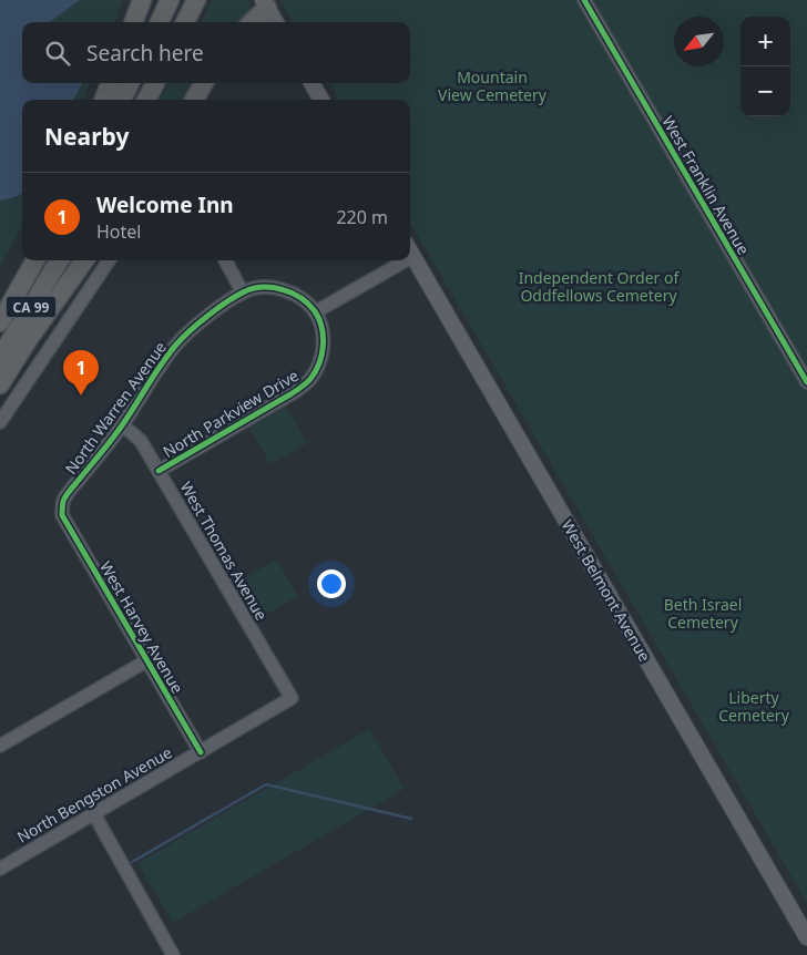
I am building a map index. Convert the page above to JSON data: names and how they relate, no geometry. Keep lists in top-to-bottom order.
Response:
{
  "streets": {
    "highway": ["CA 99"],
    "main road": ["West Belmont Avenue"],
    "street": [
      "West Franklin Avenue",
      "North Warren Avenue",
      "North Parkview Drive",
      "West Thomas Avenue",
      "West Harvey Avenue",
      "North Bengston Avenue"
    ]
  },
  "crossings": [
    ["North Warren Avenue", "North Parkview Drive"],
    ["North Warren Avenue", "West Thomas Avenue"],
    ["North Warren Avenue", "West Harvey Avenue"],
    ["North Parkview Drive", "West Thomas Avenue"],
    ["West Thomas Avenue", "North Bengston Avenue"],
    ["West Harvey Avenue", "North Bengston Avenue"]
  ],
  "parks": [
    "Mountain View Cemetery",
    "Independent Order of Oddfellows Cemetery",
    "Beth Israel Cemetery",
    "Liberty Cemetery"
  ],
  "north": "bottom left",
  "page": {
    "map_buttons": ["+", "−"],
    "search": "Search here",
    "heading": "Nearby",
    "list": [
      {
        "mark": "1",
        "name": "Welcome Inn",
        "note": "Hotel",
        "value": "220 m"
      }
    ],
    "pins": "1"
  }
}
